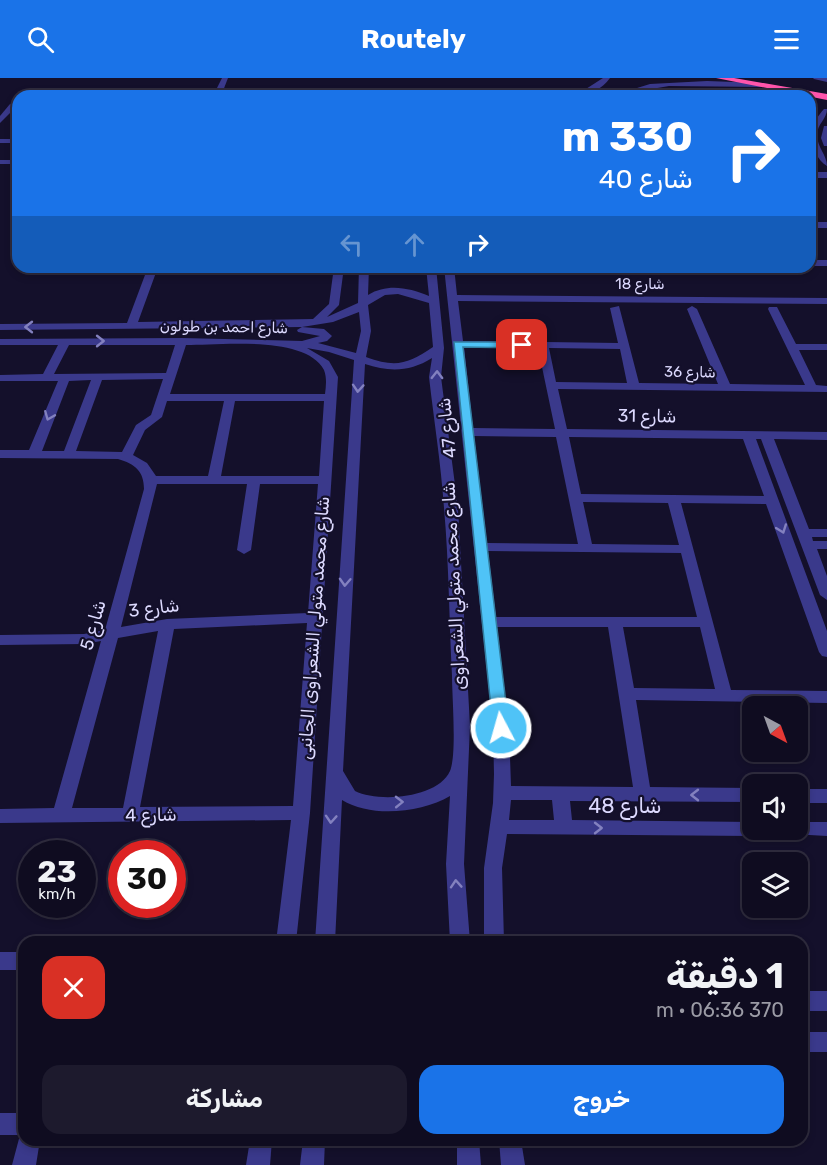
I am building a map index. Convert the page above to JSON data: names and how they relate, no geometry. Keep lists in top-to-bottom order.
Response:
{
  "streets": {
    "street": [
      "شارع 18",
      "شارع احمد بن طولون",
      "شارع 36",
      "شارع 31",
      "شارع 47",
      "شارع محمد متولي الشعراوى",
      "شارع 3",
      "شارع 5",
      "شارع محمد متولي الشعراوى الجانبى",
      "شارع 48",
      "شارع 4"
    ]
  },
  "crossings": [
    ["شارع 18", "شارع 47"],
    ["شارع احمد بن طولون", "شارع محمد متولي الشعراوى"],
    ["شارع احمد بن طولون", "شارع محمد متولي الشعراوى الجانبى"],
    ["شارع 31", "شارع 47"],
    ["شارع 47", "شارع 48"],
    ["شارع 3", "شارع 5"],
    ["شارع 3", "شارع محمد متولي الشعراوى الجانبى"],
    ["شارع 5", "شارع 4"],
    ["شارع محمد متولي الشعراوى الجانبى", "شارع 4"]
  ],
  "north": "bottom right",
  "page": {
    "header": "Routely",
    "turn": ["330 m", "شارع 40"],
    "speed": "23 km/h",
    "limit": "30",
    "heading": ["1 دقيقة", "370 m · 06:36"],
    "buttons": ["خروج", "مشاركة"]
  }
}
